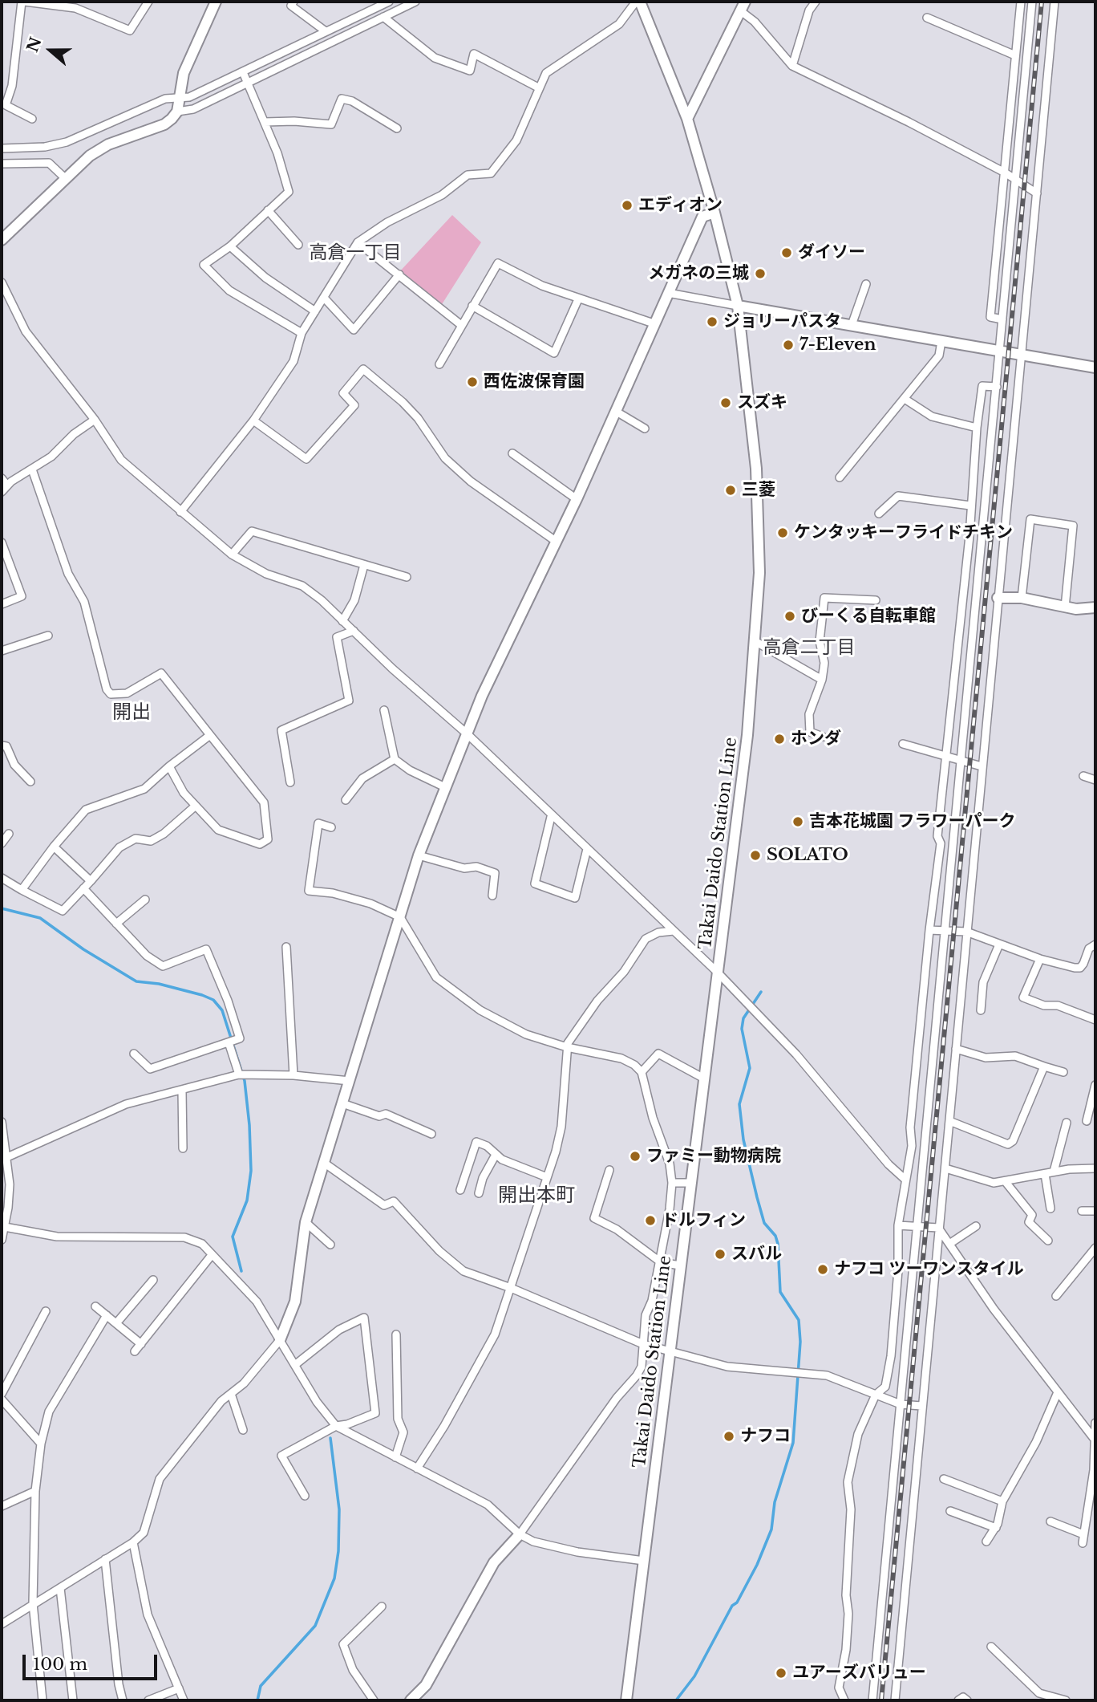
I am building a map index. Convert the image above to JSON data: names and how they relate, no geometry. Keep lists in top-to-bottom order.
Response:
{
  "streets": {
    "street": ["Takai Daido Station Line"]
  },
  "districts": [
    "高倉一丁目",
    "高倉二丁目",
    "開出",
    "開出本町"
  ],
  "places": [
    "エディオン",
    "ダイソー",
    "メガネの三城",
    "ジョリーパスタ",
    "7-Eleven",
    "西佐波保育園",
    "スズキ",
    "三菱",
    "ケンタッキーフライドチキン",
    "びーくる自転車館",
    "ホンダ",
    "吉本花城園 フラワーパーク",
    "SOLATO",
    "ファミー動物病院",
    "ドルフィン",
    "スバル",
    "ナフコ ツーワンスタイル",
    "ナフコ",
    "ユアーズバリュー"
  ],
  "scale_bar": "100 m",
  "north": "left"
}
